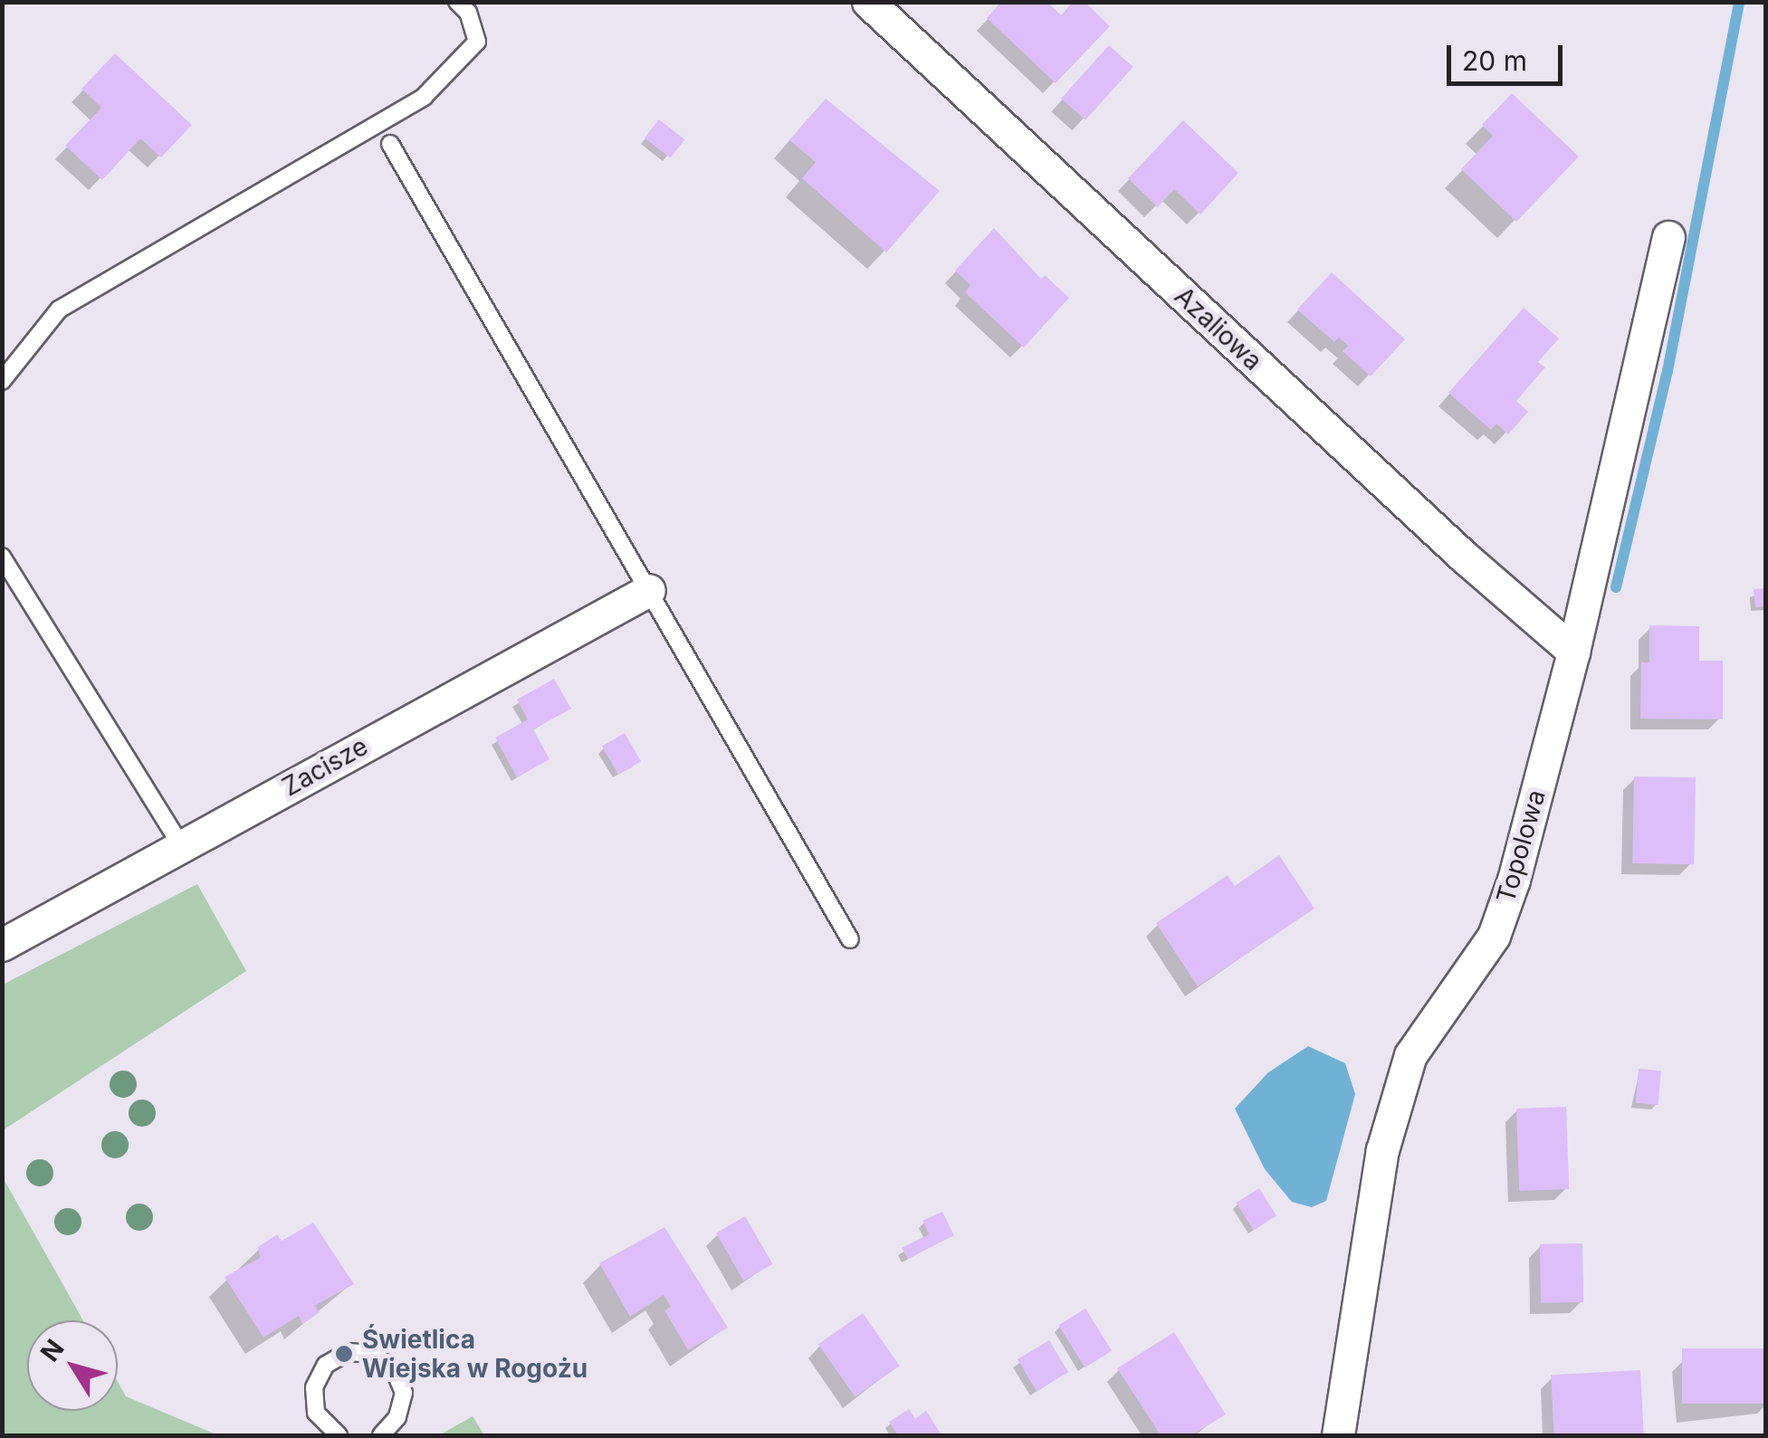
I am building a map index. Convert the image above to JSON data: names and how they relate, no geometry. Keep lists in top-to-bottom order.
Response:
{
  "streets": {
    "street": ["Azaliowa", "Zacisze", "Topolowa"]
  },
  "crossings": [
    ["Azaliowa", "Topolowa"]
  ],
  "places": ["Świetlica Wiejska w Rogożu"],
  "scale_bar": "20 m",
  "north": "top left"
}
